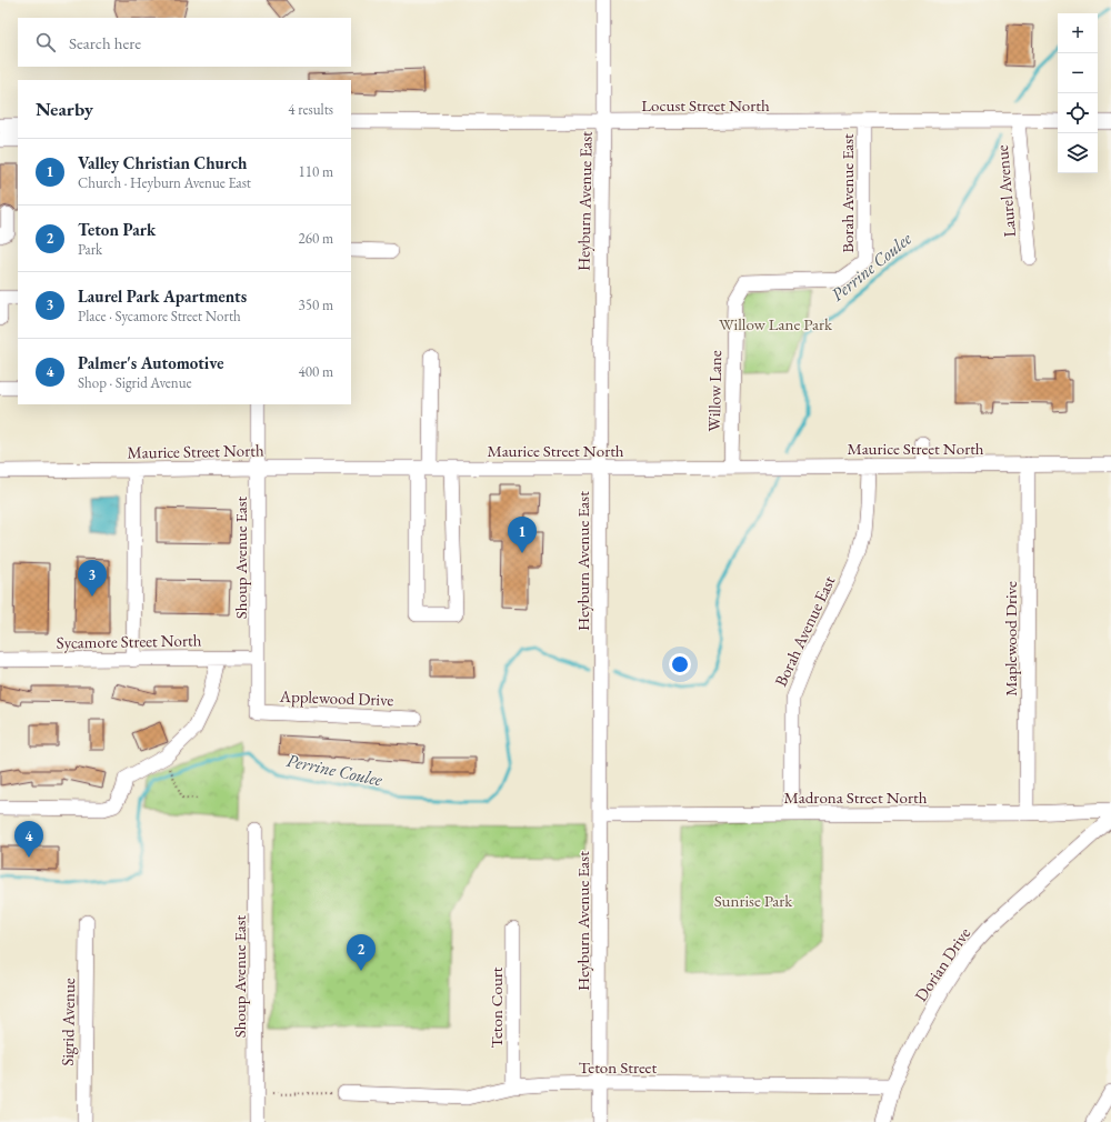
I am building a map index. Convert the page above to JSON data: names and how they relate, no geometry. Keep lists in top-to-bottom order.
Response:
{
  "streets": {
    "street": [
      "Locust Street North",
      "Laurel Avenue",
      "Borah Avenue East",
      "Heyburn Avenue East",
      "Willow Lane",
      "Maurice Street North",
      "Shoup Avenue East",
      "Maplewood Drive",
      "Sycamore Street North",
      "Applewood Drive",
      "Madrona Street North",
      "Dorian Drive",
      "Teton Court",
      "Sigrid Avenue",
      "Teton Street"
    ]
  },
  "crossings": [
    ["Locust Street North", "Laurel Avenue"],
    ["Locust Street North", "Borah Avenue East"],
    ["Locust Street North", "Heyburn Avenue East"],
    ["Borah Avenue East", "Willow Lane"],
    ["Borah Avenue East", "Maurice Street North"],
    ["Borah Avenue East", "Madrona Street North"],
    ["Heyburn Avenue East", "Maurice Street North"],
    ["Heyburn Avenue East", "Madrona Street North"],
    ["Heyburn Avenue East", "Teton Street"],
    ["Willow Lane", "Maurice Street North"],
    ["Maurice Street North", "Shoup Avenue East"],
    ["Maurice Street North", "Maplewood Drive"],
    ["Shoup Avenue East", "Sycamore Street North"],
    ["Shoup Avenue East", "Applewood Drive"],
    ["Maplewood Drive", "Madrona Street North"],
    ["Dorian Drive", "Teton Street"],
    ["Teton Court", "Teton Street"]
  ],
  "water": ["Perrine Coulee"],
  "parks": ["Willow Lane Park", "Sunrise Park"],
  "page": {
    "map_buttons": ["+", "−"],
    "search": "Search here",
    "heading": ["Nearby", "4 results"],
    "list": [
      {
        "mark": "1",
        "name": "Valley Christian Church",
        "note": "Church · Heyburn Avenue East",
        "value": "110 m"
      },
      {
        "mark": "2",
        "name": "Teton Park",
        "note": "Park",
        "value": "260 m"
      },
      {
        "mark": "3",
        "name": "Laurel Park Apartments",
        "note": "Place · Sycamore Street North",
        "value": "350 m"
      },
      {
        "mark": "4",
        "name": "Palmer's Automotive",
        "note": "Shop · Sigrid Avenue",
        "value": "400 m"
      }
    ],
    "pins": [
      "1",
      "3",
      "4",
      "2"
    ]
  }
}
